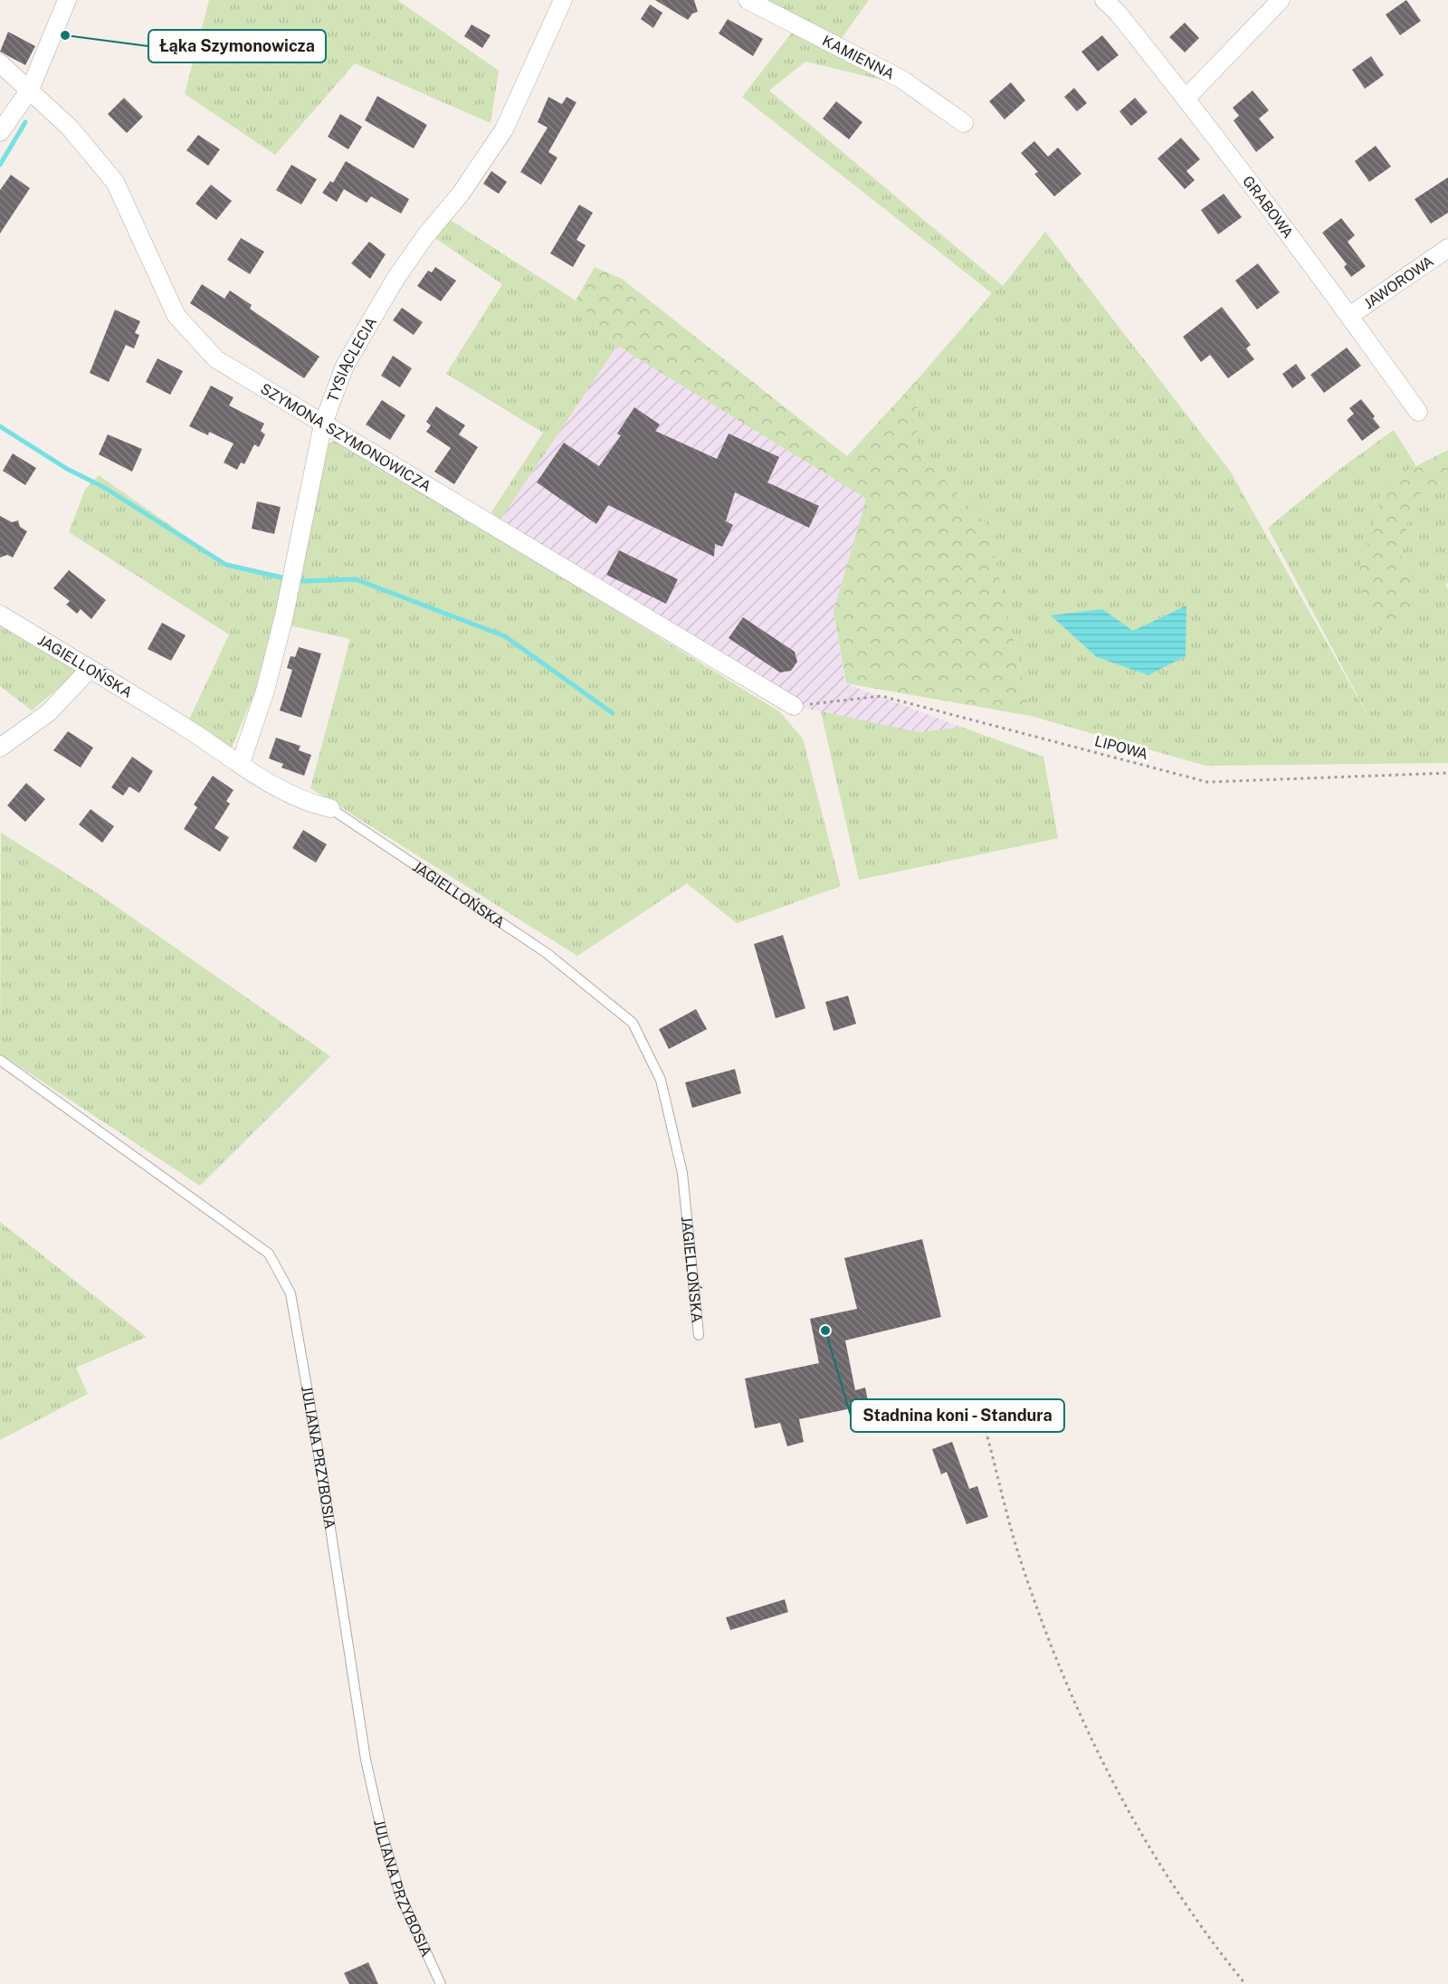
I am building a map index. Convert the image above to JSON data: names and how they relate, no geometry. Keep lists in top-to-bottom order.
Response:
{
  "streets": {
    "street": [
      "KAMIENNA",
      "GRABOWA",
      "JAWOROWA",
      "TYSIĄCLECIA",
      "SZYMONA SZYMONOWICZA",
      "JAGIELLOŃSKA"
    ],
    "lane": ["JULIANA PRZYBOSIA"],
    "path": ["LIPOWA"]
  },
  "crossings": [
    ["GRABOWA", "JAWOROWA"],
    ["TYSIĄCLECIA", "SZYMONA SZYMONOWICZA"],
    ["TYSIĄCLECIA", "JAGIELLOŃSKA"],
    ["SZYMONA SZYMONOWICZA", "LIPOWA"]
  ],
  "places": ["Łąka Szymonowicza", "Stadnina koni - Standura"]
}
